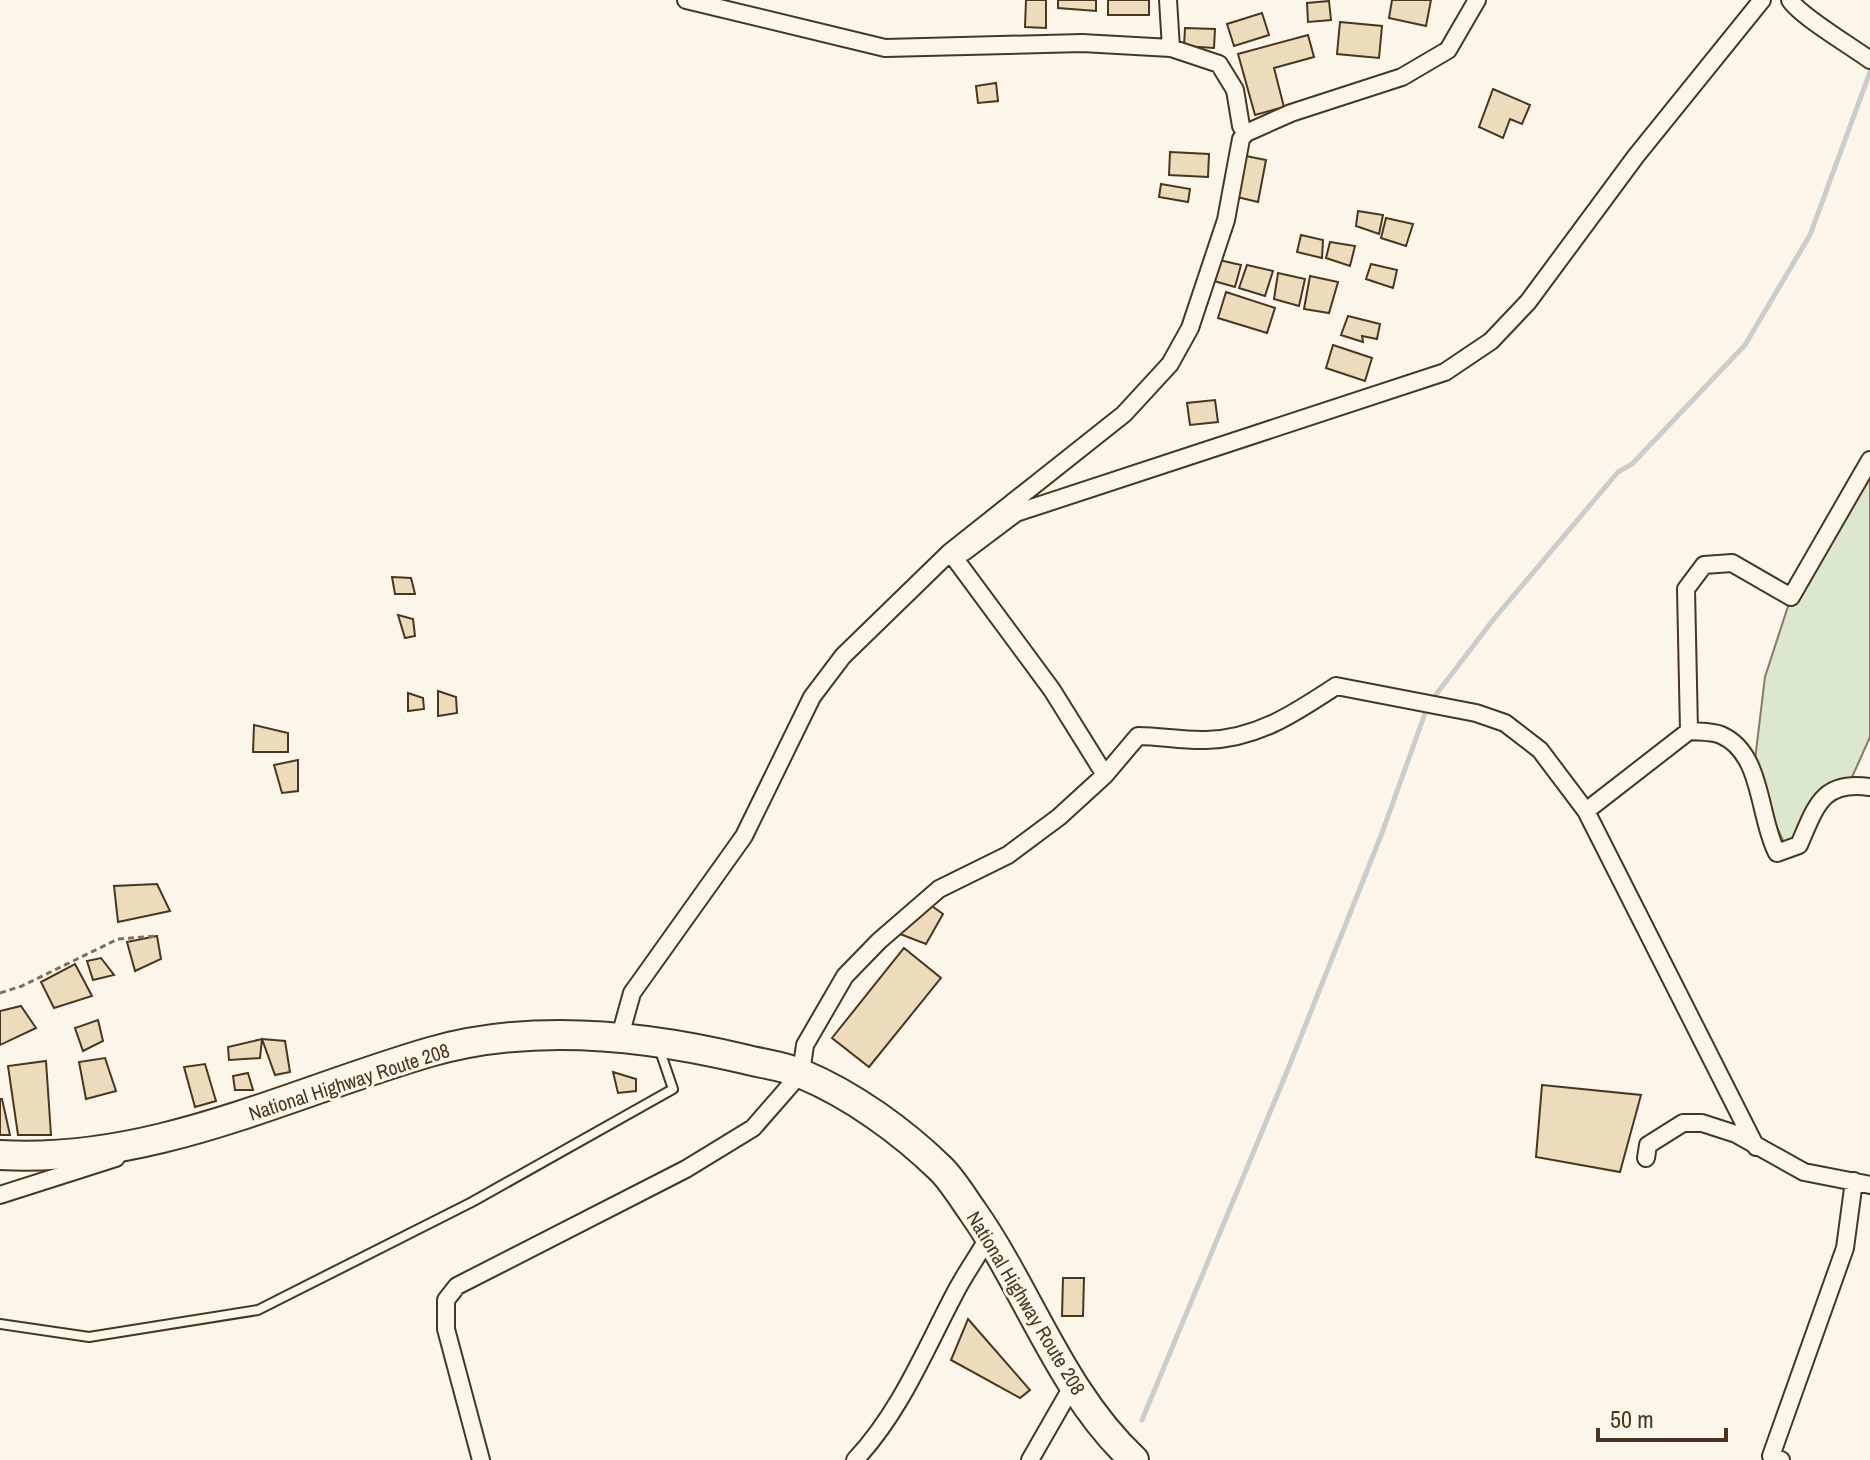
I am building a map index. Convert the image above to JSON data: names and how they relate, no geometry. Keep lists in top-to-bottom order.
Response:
{
  "streets": {
    "highway": ["National Highway Route 208"]
  },
  "scale_bar": "50 m"
}
